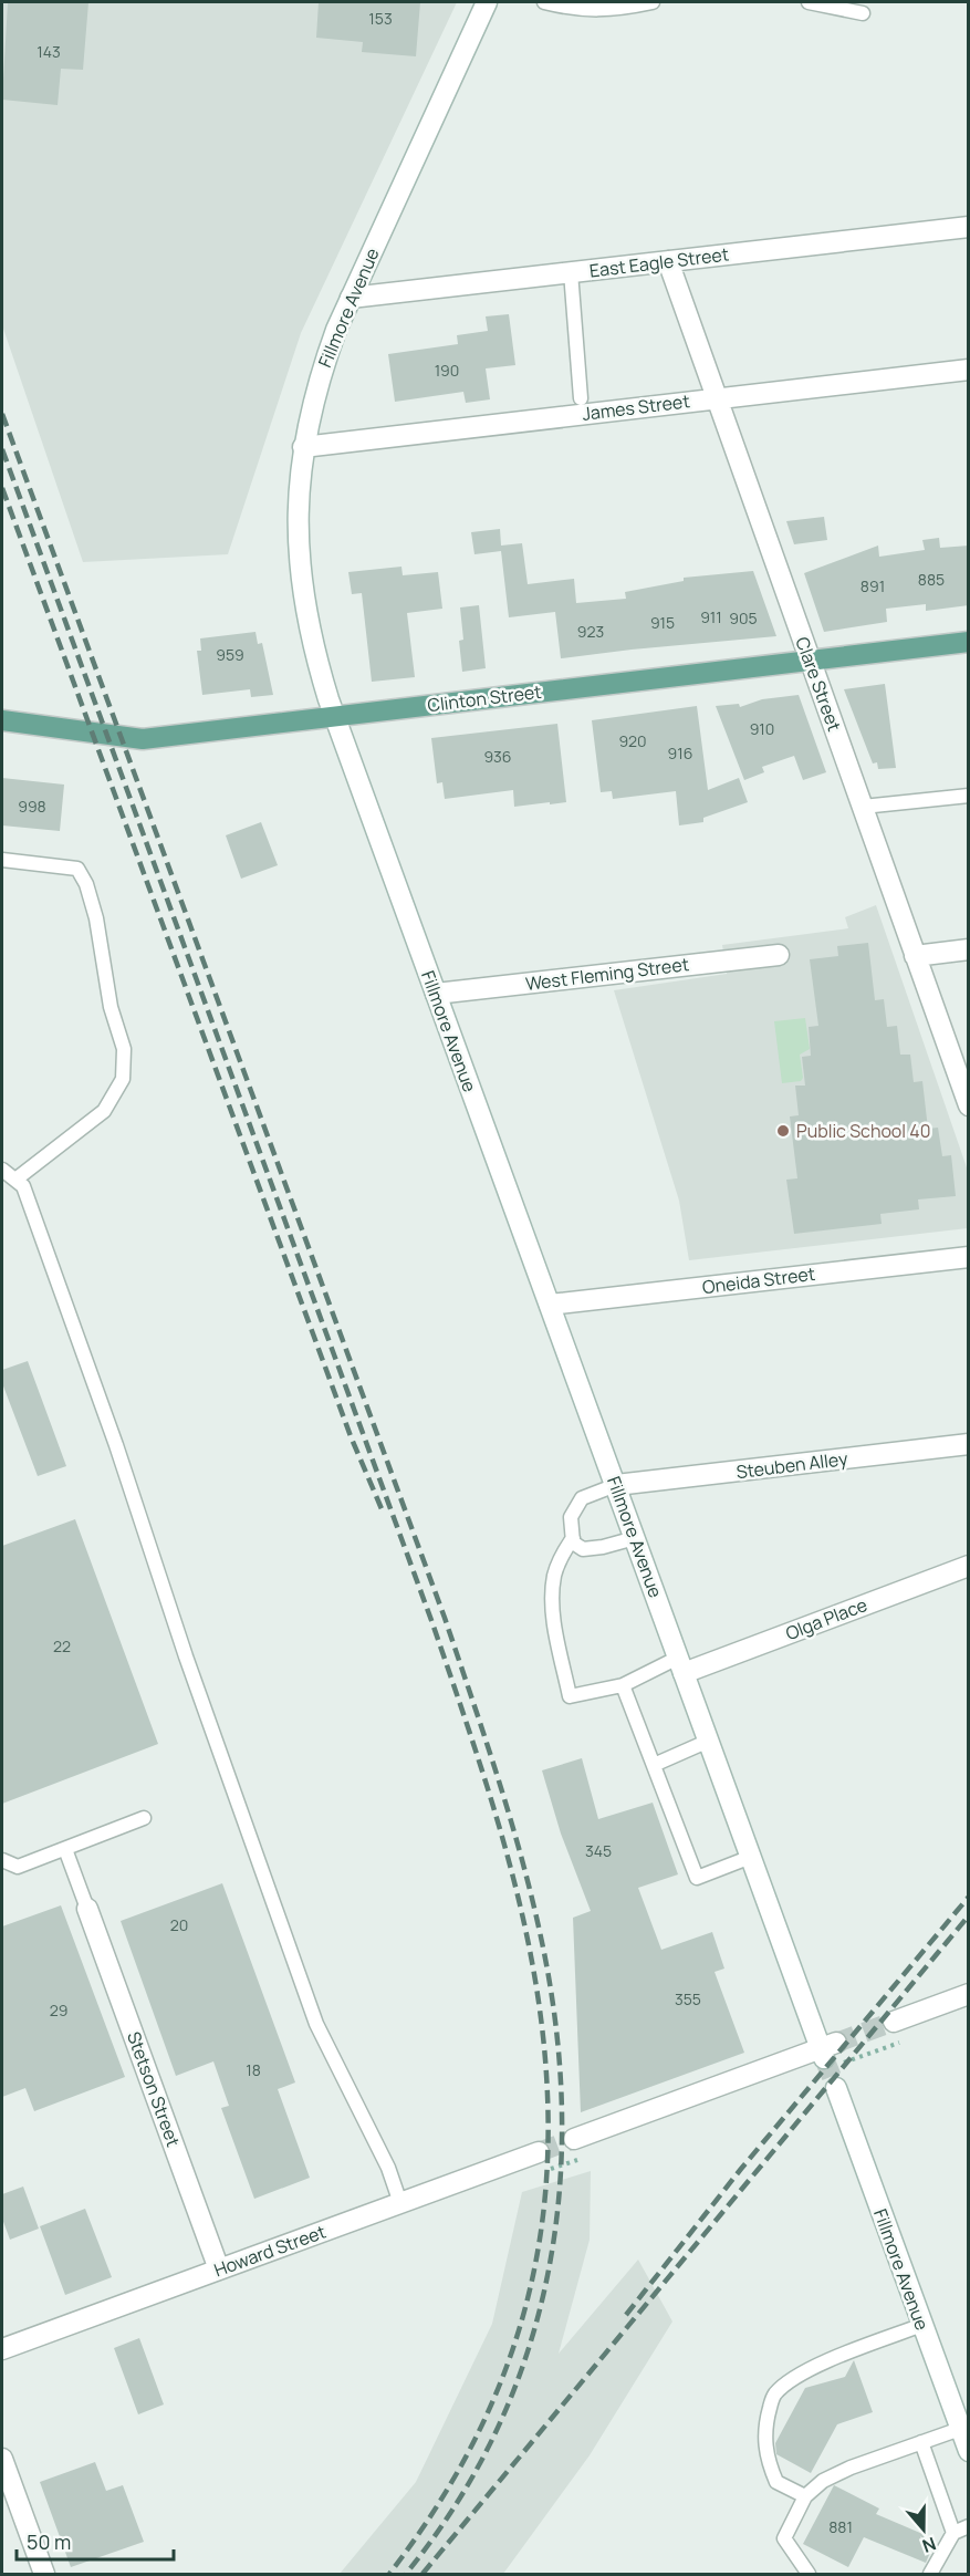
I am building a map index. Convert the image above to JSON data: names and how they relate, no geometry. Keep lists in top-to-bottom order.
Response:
{
  "streets": {
    "main road": ["Clinton Street"],
    "street": [
      "East Eagle Street",
      "Fillmore Avenue",
      "James Street",
      "Clare Street",
      "West Fleming Street",
      "Oneida Street",
      "Steuben Alley",
      "Olga Place",
      "Stetson Street",
      "Howard Street"
    ]
  },
  "crossings": [
    ["East Eagle Street", "Fillmore Avenue"],
    ["East Eagle Street", "Clare Street"],
    ["Fillmore Avenue", "James Street"],
    ["Fillmore Avenue", "Clinton Street"],
    ["Fillmore Avenue", "West Fleming Street"],
    ["Fillmore Avenue", "Oneida Street"],
    ["Fillmore Avenue", "Steuben Alley"],
    ["Fillmore Avenue", "Olga Place"],
    ["James Street", "Clare Street"],
    ["Clare Street", "Clinton Street"],
    ["Stetson Street", "Howard Street"]
  ],
  "places": ["Public School 40"],
  "house_numbers": [
    "153",
    "143",
    "190",
    "885",
    "891",
    "911",
    "905",
    "915",
    "923",
    "959",
    "910",
    "920",
    "916",
    "936",
    "998",
    "22",
    "345",
    "20",
    "355",
    "29",
    "18",
    "881"
  ],
  "scale_bar": "50 m",
  "north": "bottom"
}
